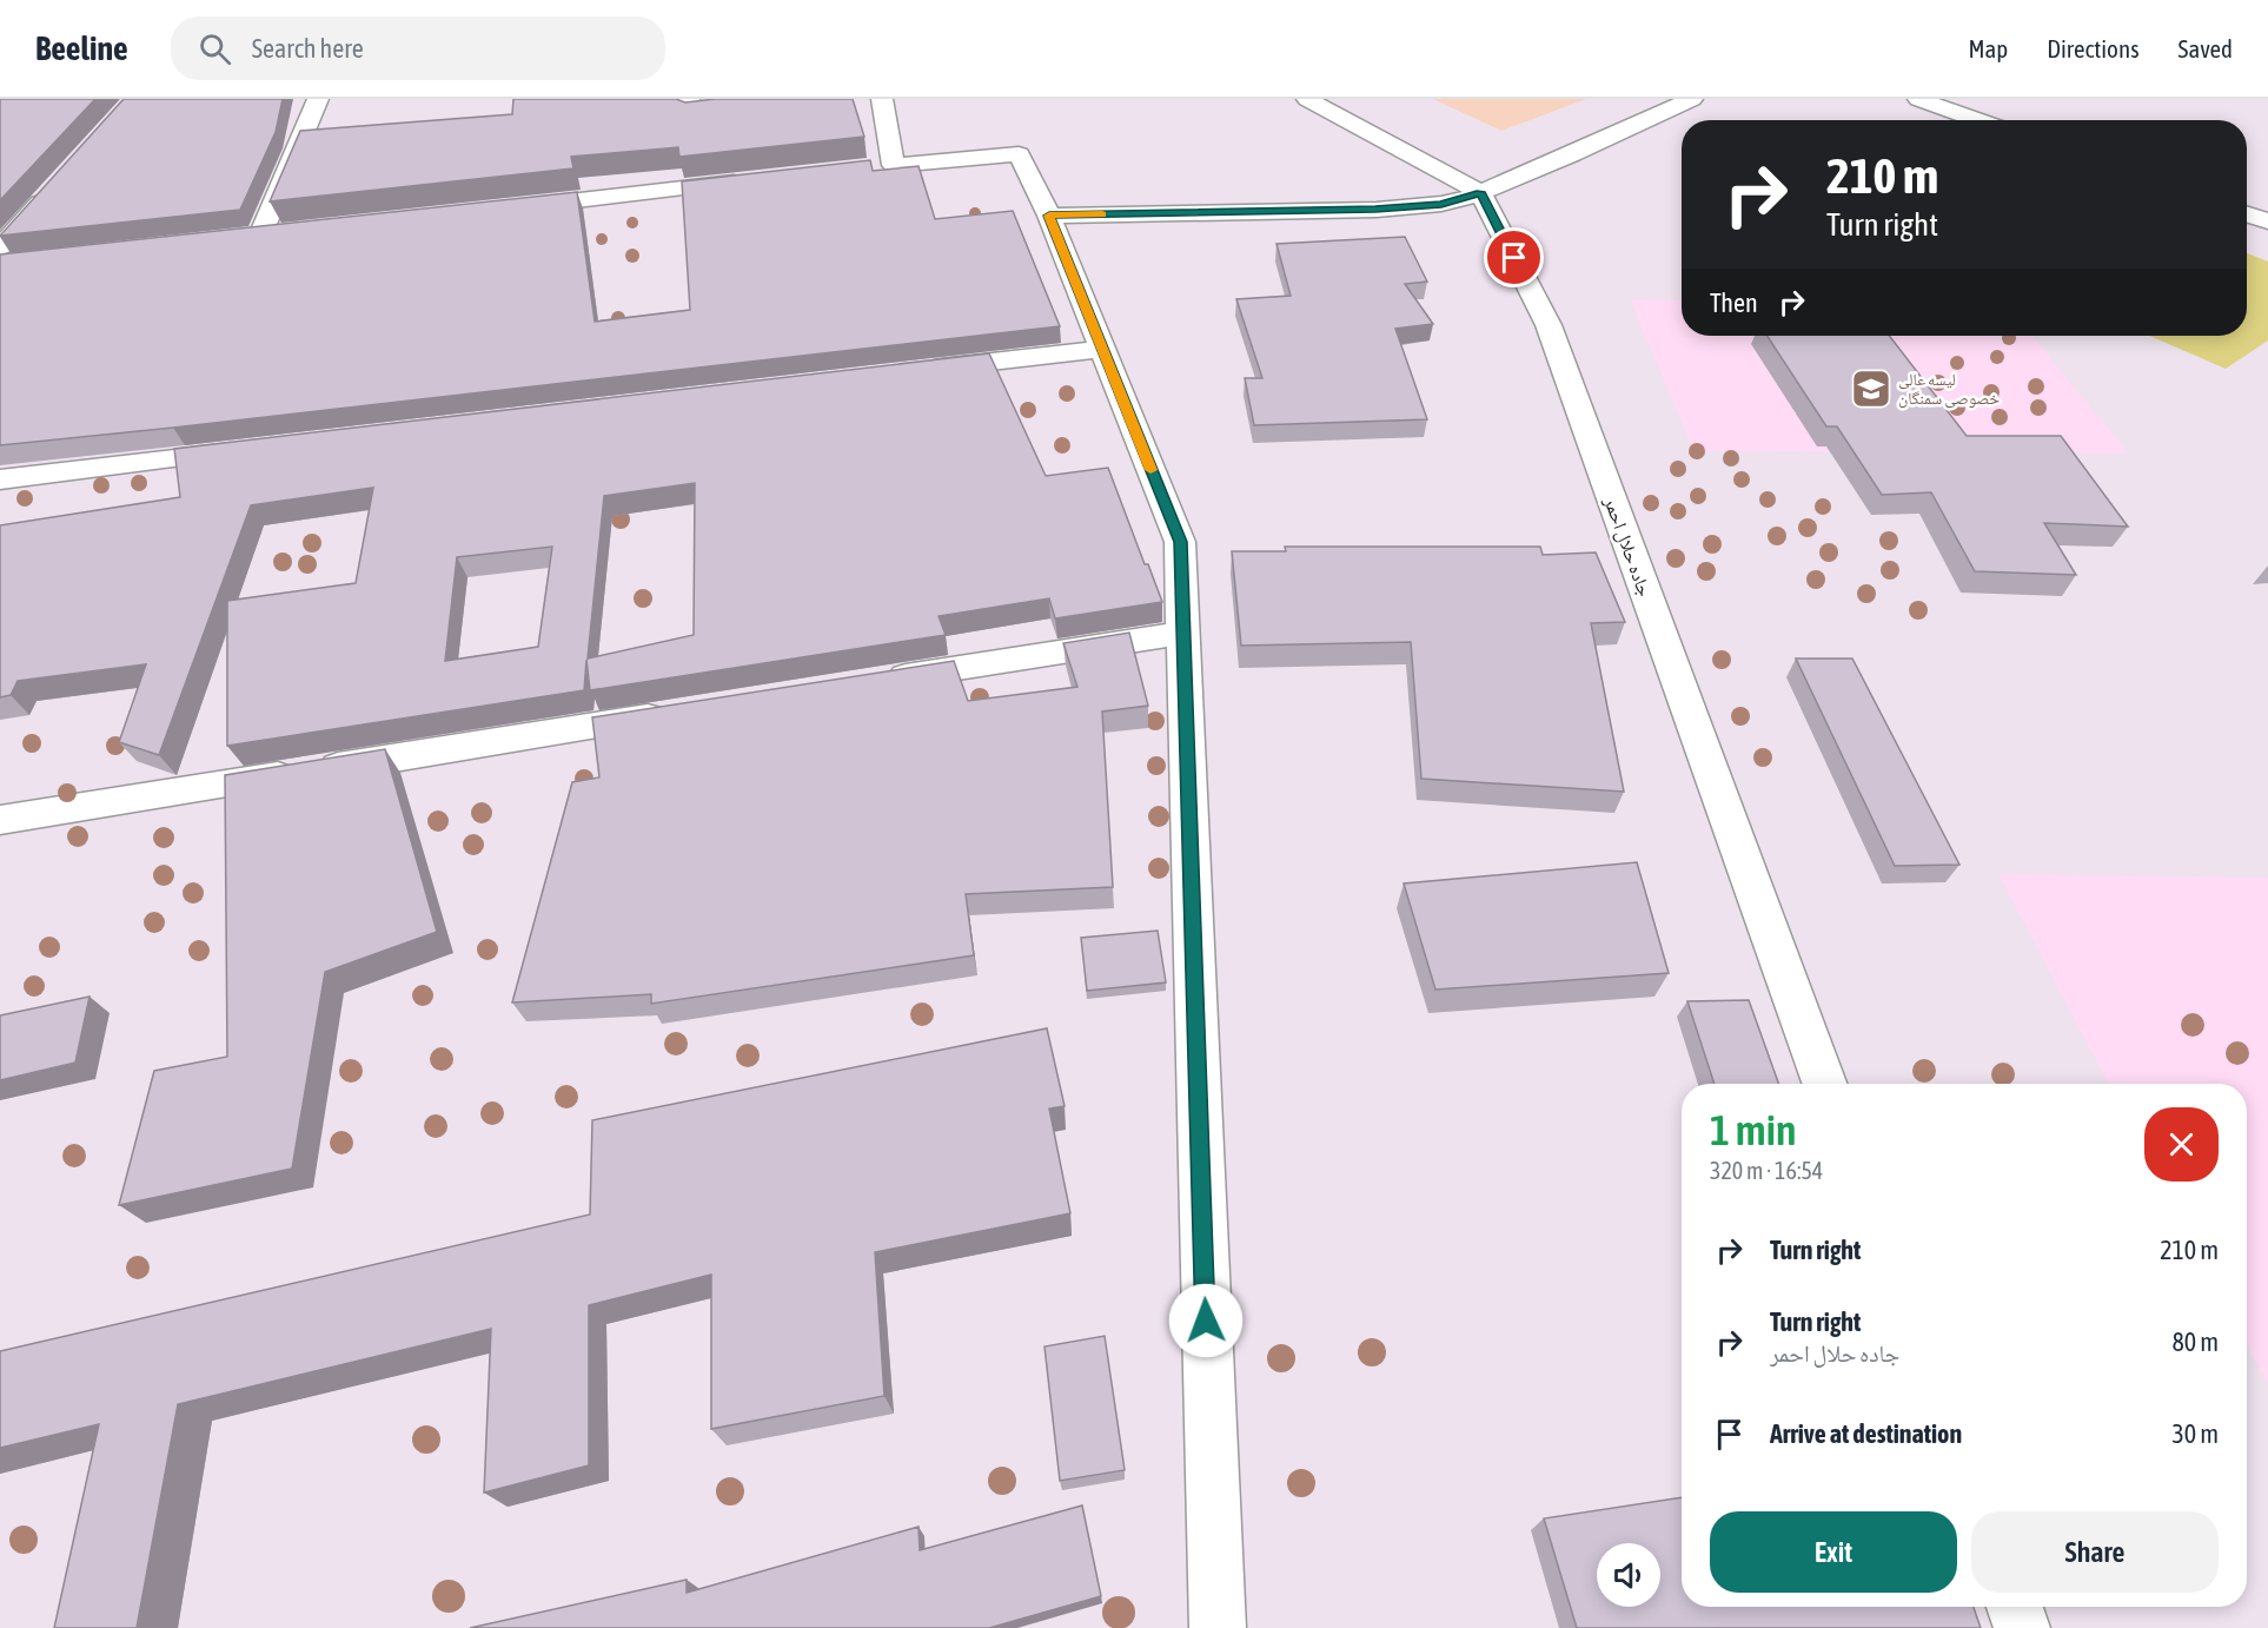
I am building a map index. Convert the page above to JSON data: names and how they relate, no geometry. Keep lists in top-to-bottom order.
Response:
{
  "streets": {
    "street": ["جاده حلال احمر"]
  },
  "places": {
    "school or university": ["لیسه عالی خصوصی سمنگان"]
  },
  "page": {
    "header": "Beeline",
    "search": "Search here",
    "nav": ["Map", "Directions", "Saved"],
    "turn": ["210 m", "Turn right"],
    "then": "Then",
    "heading": ["1 min", "320 m · 16:54"],
    "list": [
      {
        "name": "Turn right",
        "value": "210 m"
      },
      {
        "name": "Turn right",
        "note": "جاده حلال احمر",
        "value": "80 m"
      },
      {
        "name": "Arrive at destination",
        "value": "30 m"
      }
    ],
    "buttons": ["Exit", "Share"]
  }
}
